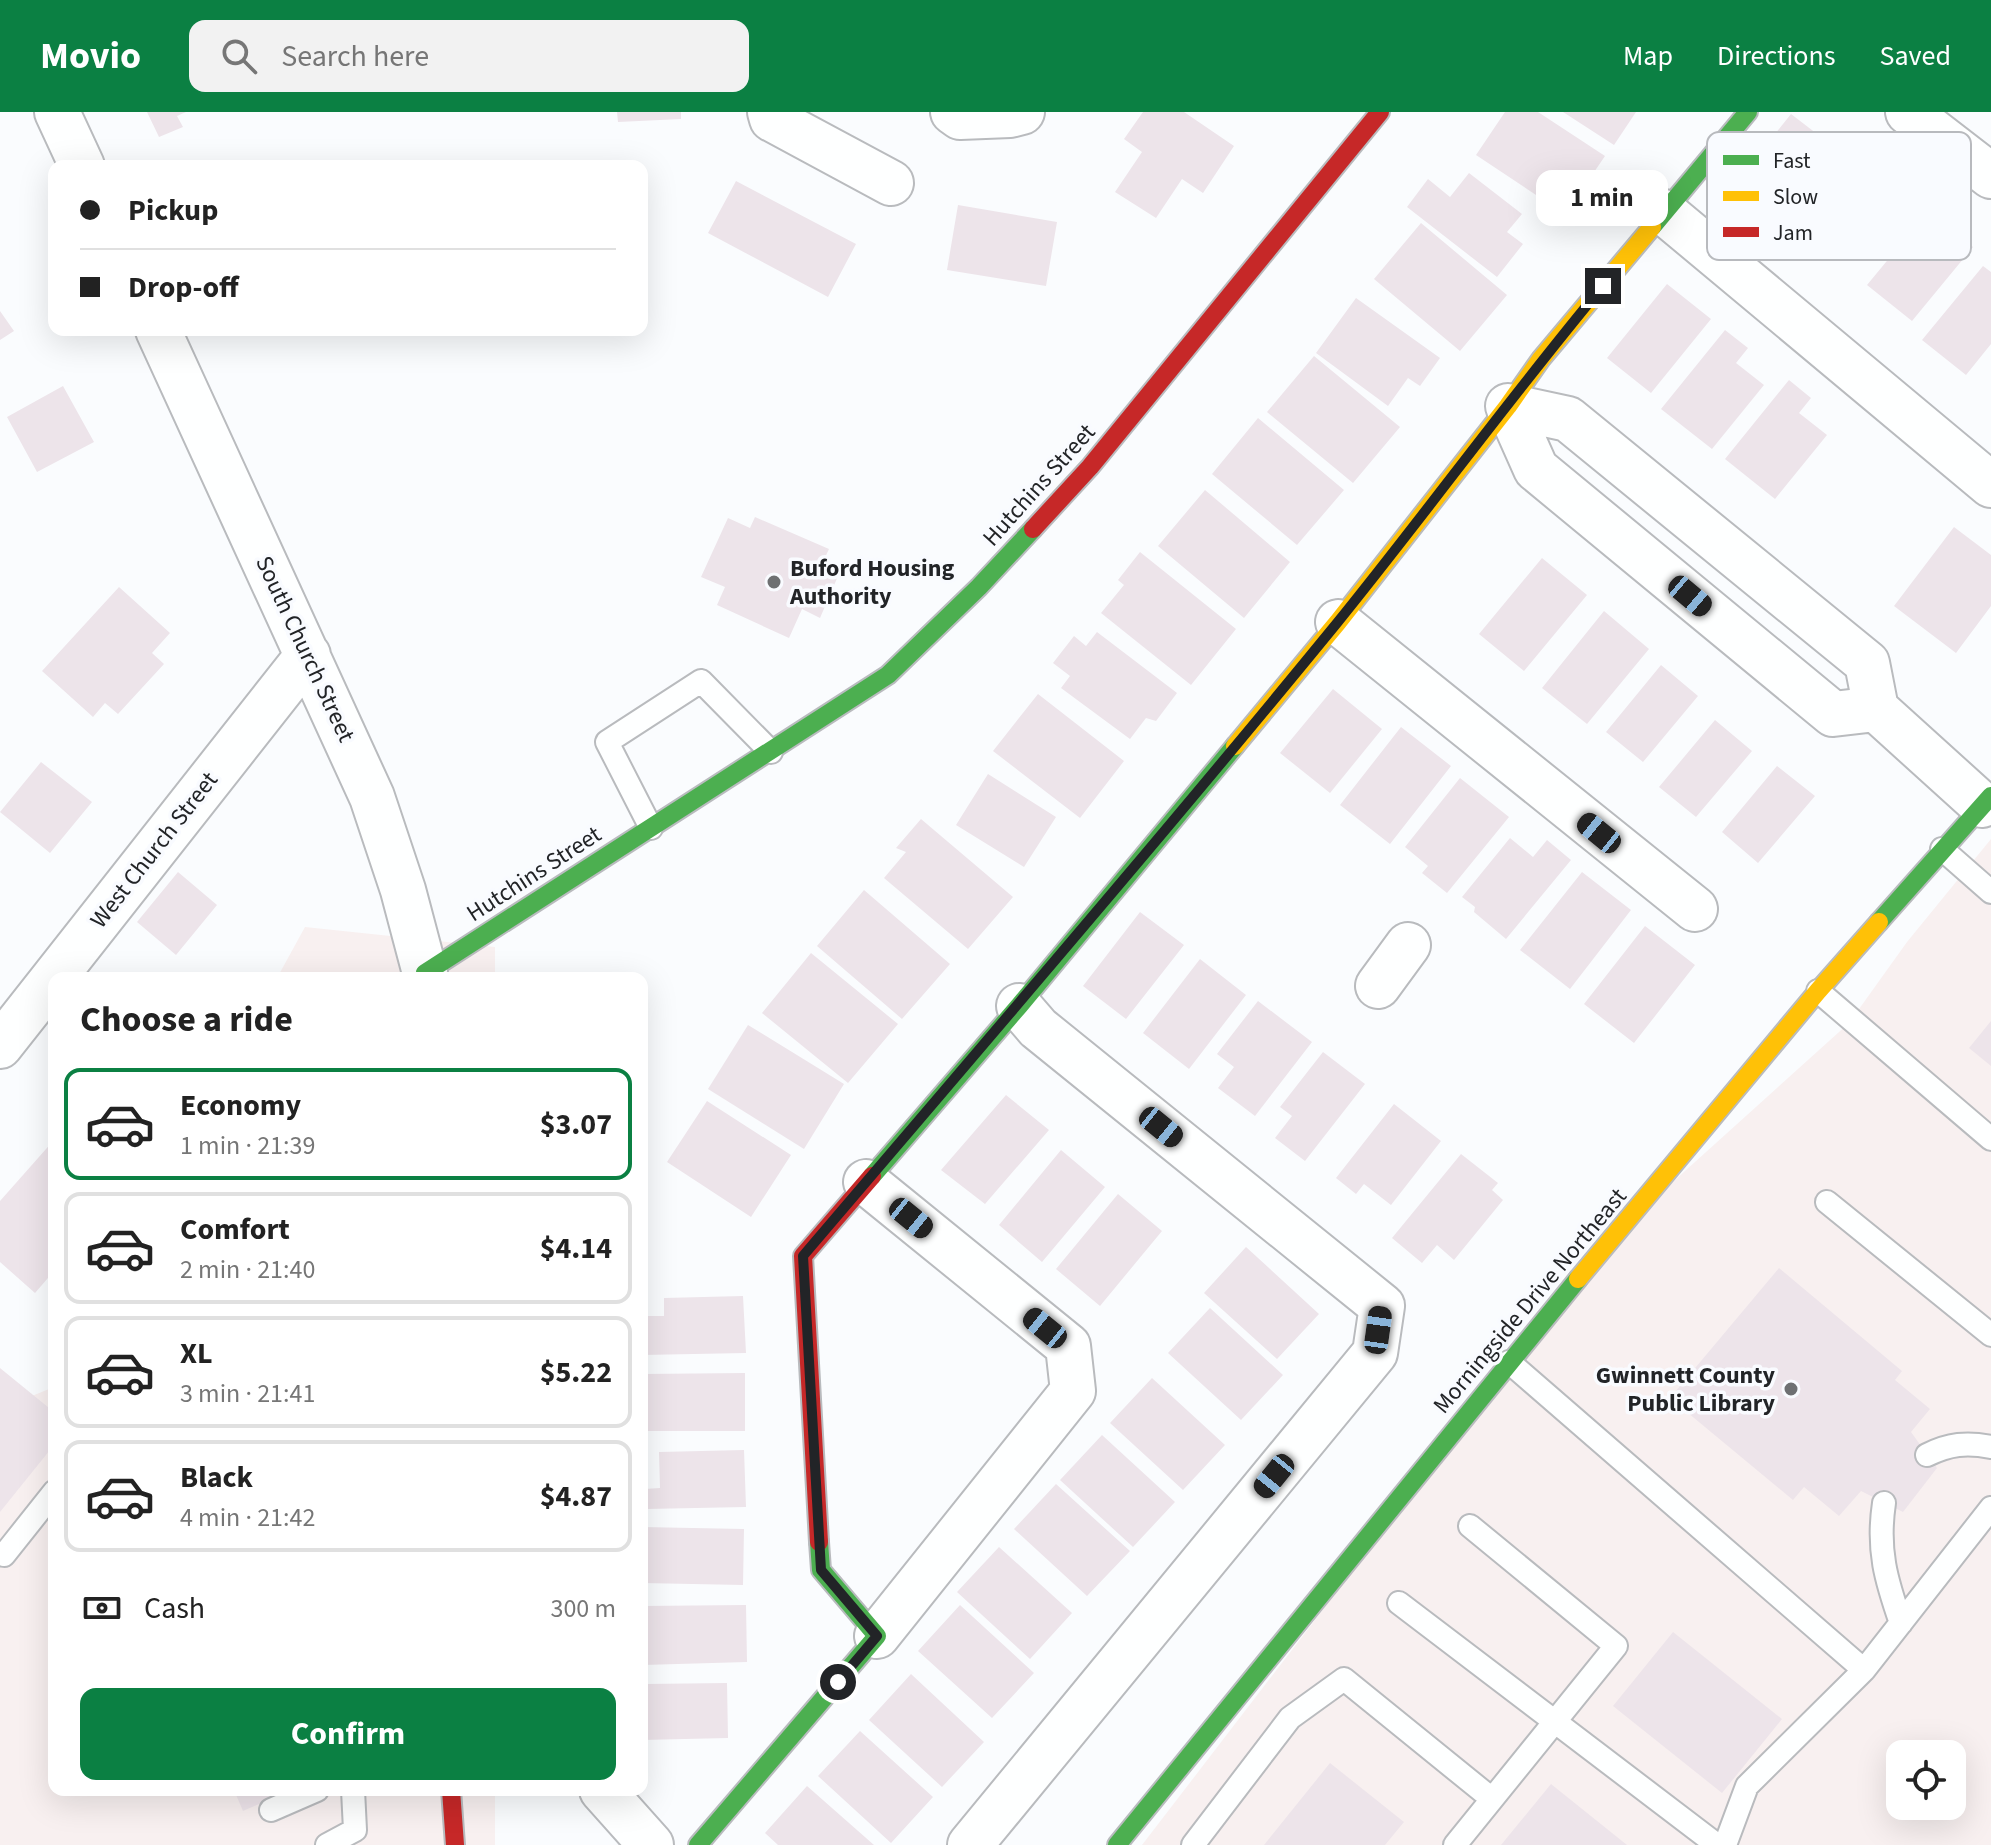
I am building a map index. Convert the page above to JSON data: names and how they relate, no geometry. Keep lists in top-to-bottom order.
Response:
{
  "streets": {
    "street": [
      "Hutchins Street",
      "South Church Street",
      "West Church Street",
      "Morningside Drive Northeast"
    ]
  },
  "crossings": [
    ["South Church Street", "West Church Street"]
  ],
  "places": ["Buford Housing Authority", "Gwinnett County Public Library"],
  "legend": ["Fast", "Slow", "Jam"],
  "page": {
    "header": "Movio",
    "search": "Search here",
    "nav": ["Map", "Directions", "Saved"],
    "banner": ["Pickup", "Drop-off"],
    "bubble": "1 min",
    "heading": "Choose a ride",
    "list": [
      {
        "name": "Economy",
        "note": "1 min · 21:39",
        "value": "$3.07"
      },
      {
        "name": "Comfort",
        "note": "2 min · 21:40",
        "value": "$4.14"
      },
      {
        "name": "XL",
        "note": "3 min · 21:41",
        "value": "$5.22"
      },
      {
        "name": "Black",
        "note": "4 min · 21:42",
        "value": "$4.87"
      }
    ],
    "pay": ["Cash", "300 m"],
    "buttons": "Confirm"
  }
}
